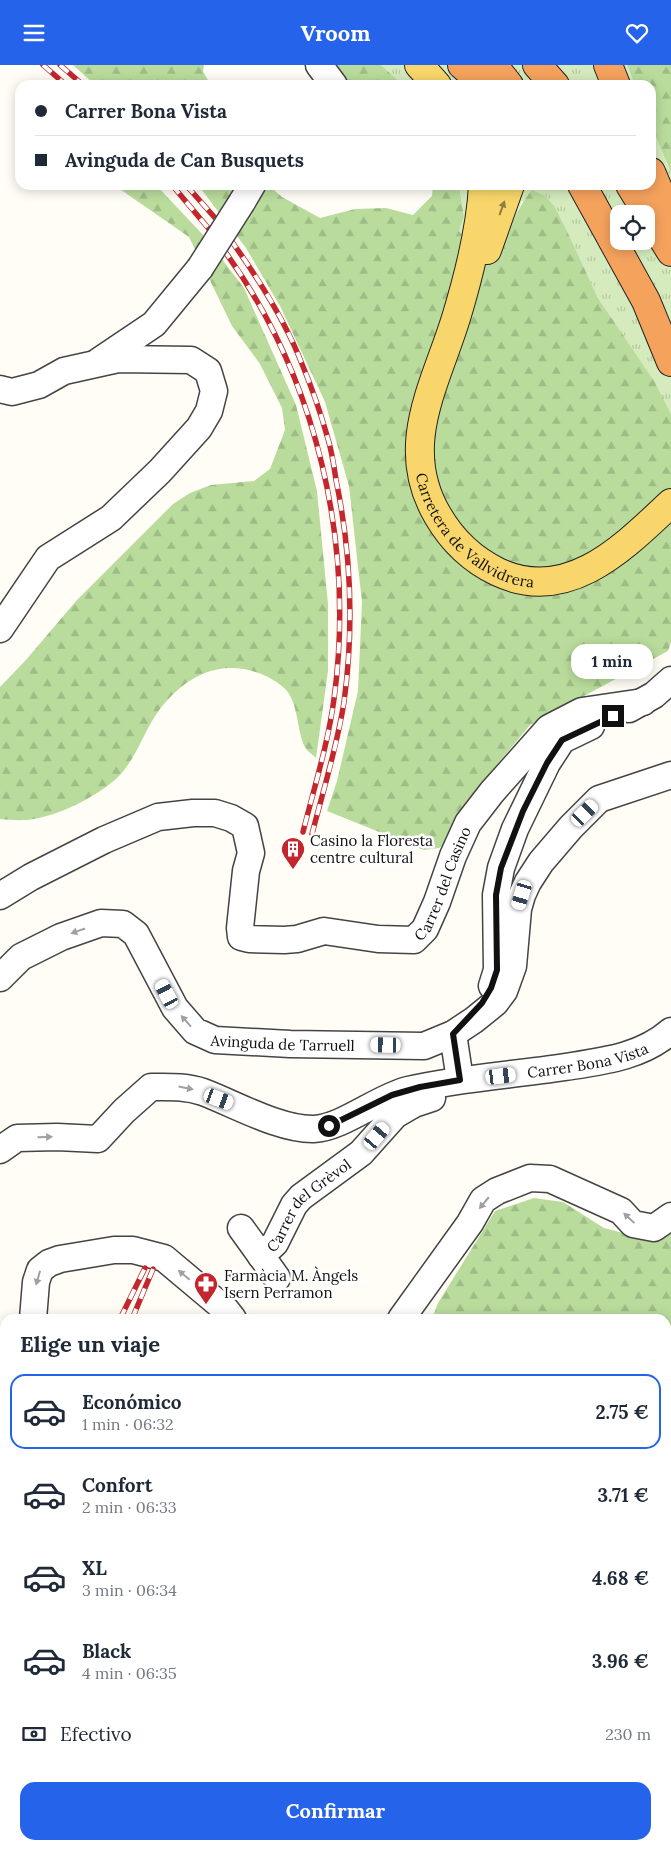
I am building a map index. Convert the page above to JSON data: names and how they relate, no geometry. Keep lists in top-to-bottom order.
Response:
{
  "streets": {
    "main road": ["Carretera de Vallvidrera"],
    "street": [
      "Carrer del Casino",
      "Avinguda de Tarruell",
      "Carrer Bona Vista",
      "Carrer del Grèvol"
    ]
  },
  "crossings": [
    ["Carrer Bona Vista", "Carrer del Grèvol"]
  ],
  "one_way": ["Avinguda de Tarruell", "Carrer Bona Vista"],
  "places": {
    "building": ["Casino la Floresta centre cultural"],
    "pharmacy": ["Farmàcia M. Àngels Isern Perramon"]
  },
  "page": {
    "header": "Vroom",
    "banner": ["Carrer Bona Vista", "Avinguda de Can Busquets"],
    "bubble": "1 min",
    "heading": "Elige un viaje",
    "list": [
      {
        "name": "Económico",
        "note": "1 min · 06:32",
        "value": "2.75 €"
      },
      {
        "name": "Confort",
        "note": "2 min · 06:33",
        "value": "3.71 €"
      },
      {
        "name": "XL",
        "note": "3 min · 06:34",
        "value": "4.68 €"
      },
      {
        "name": "Black",
        "note": "4 min · 06:35",
        "value": "3.96 €"
      }
    ],
    "pay": ["Efectivo", "230 m"],
    "buttons": "Confirmar"
  }
}
